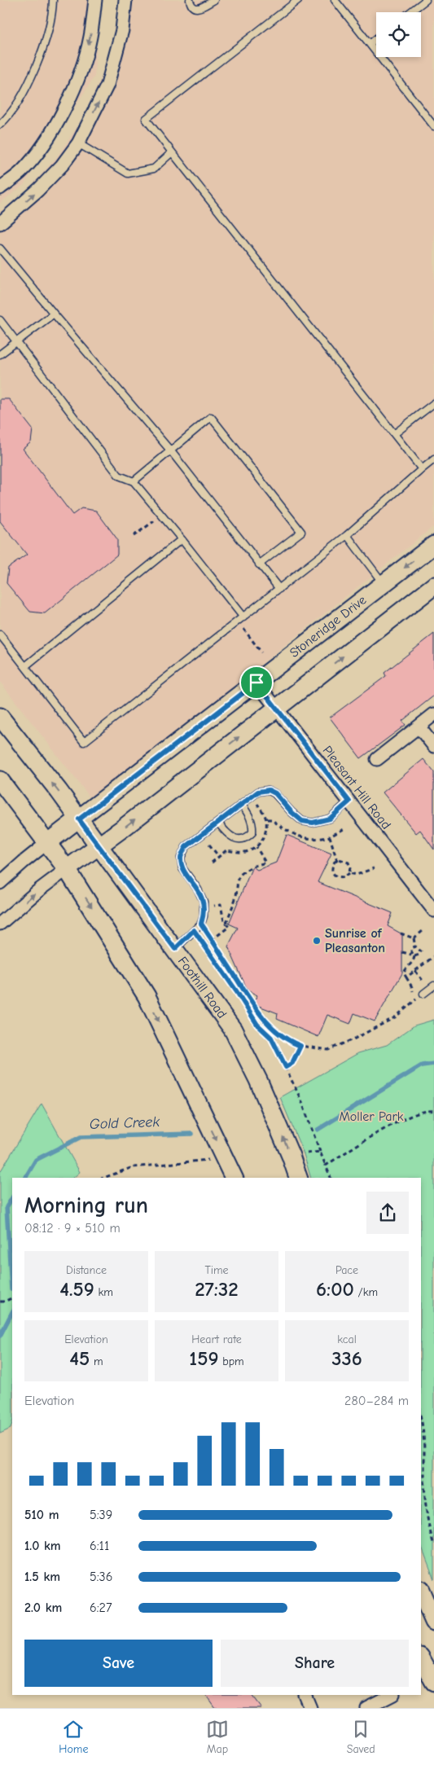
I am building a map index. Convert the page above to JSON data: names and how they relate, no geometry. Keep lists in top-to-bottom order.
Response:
{
  "streets": {
    "main road": ["Stoneridge Drive", "Foothill Road"],
    "street": ["Pleasant Hill Road"]
  },
  "crossings": [
    ["Stoneridge Drive", "Pleasant Hill Road"],
    ["Stoneridge Drive", "Foothill Road"]
  ],
  "water": ["Gold Creek"],
  "parks": ["Moller Park"],
  "places": ["Sunrise of Pleasanton"],
  "page": {
    "heading": ["Morning run", "08:12 · 9 × 510 m"],
    "stats": [
      ["Distance", "4.59 km"],
      ["Time", "27:32"],
      ["Pace", "6:00 /km"],
      ["Elevation", "45 m"],
      ["Heart rate", "159 bpm"],
      ["kcal", "336"]
    ],
    "chart": ["Elevation", "280–284 m"],
    "list": [
      {
        "name": "510 m",
        "note": "5:39"
      },
      {
        "name": "1.0 km",
        "note": "6:11"
      },
      {
        "name": "1.5 km",
        "note": "5:36"
      },
      {
        "name": "2.0 km",
        "note": "6:27"
      }
    ],
    "buttons": ["Save", "Share"],
    "tabs": ["Home", "Map", "Saved"]
  }
}
